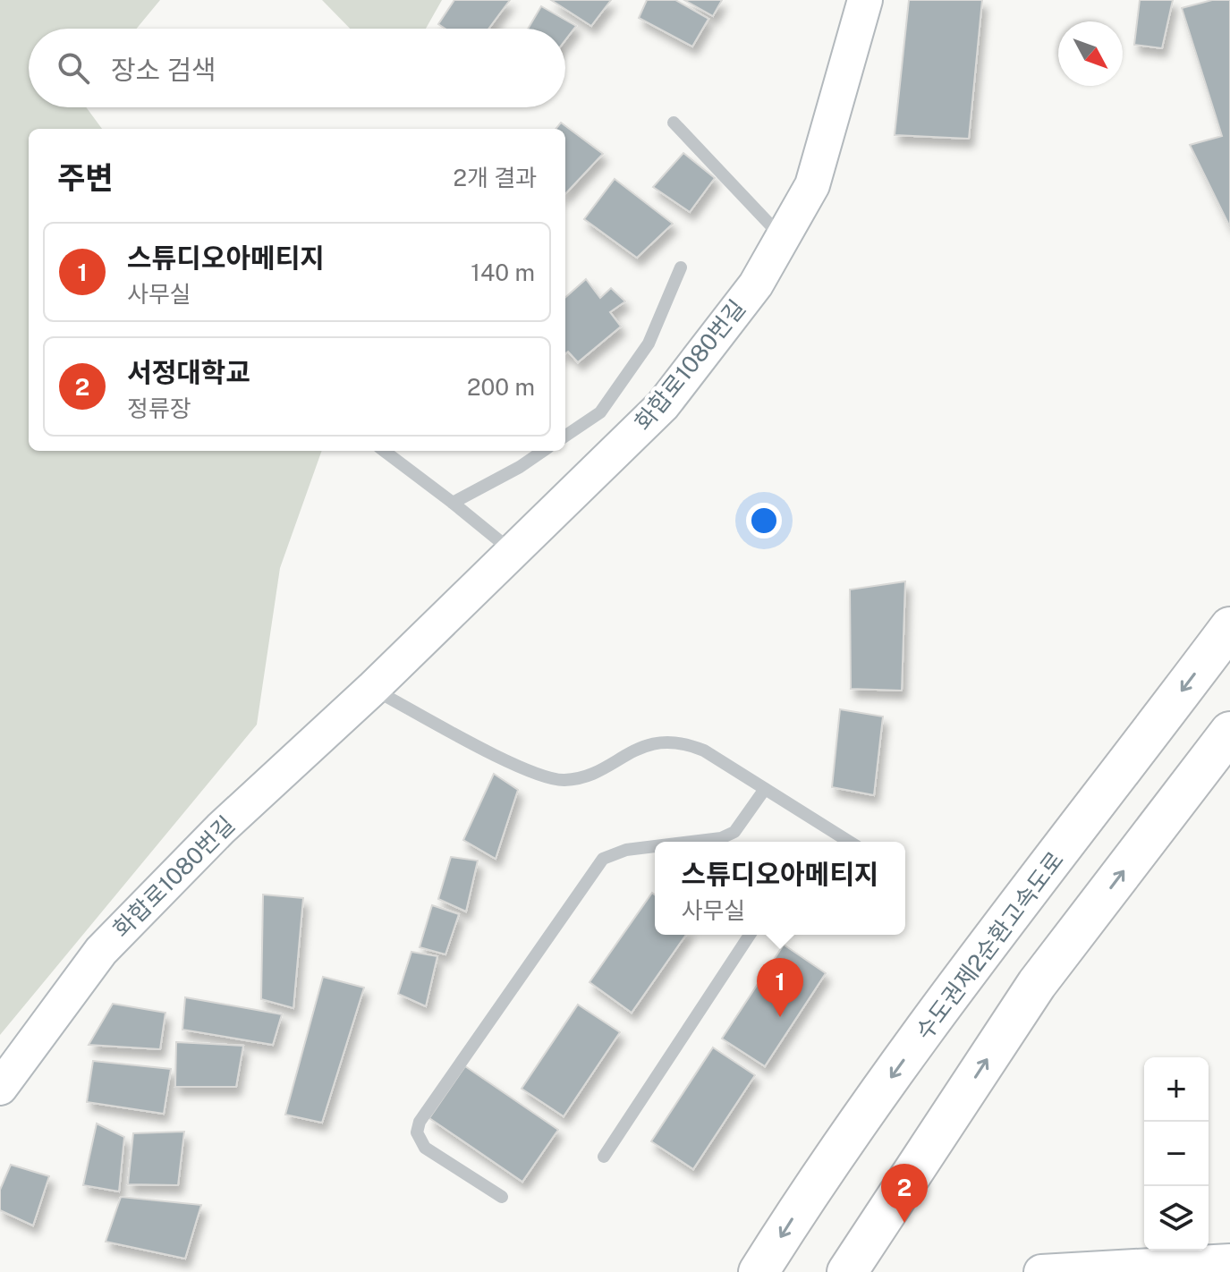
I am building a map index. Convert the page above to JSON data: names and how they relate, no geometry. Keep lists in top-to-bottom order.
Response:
{
  "streets": {
    "highway": ["수도권제2순환고속도로"],
    "street": ["화합로1080번길"]
  },
  "north": "bottom right",
  "page": {
    "search": "장소 검색",
    "heading": ["주변", "2개 결과"],
    "list": [
      {
        "mark": "1",
        "name": "스튜디오아메티지",
        "note": "사무실",
        "value": "140 m"
      },
      {
        "mark": "2",
        "name": "서정대학교",
        "note": "정류장",
        "value": "200 m"
      }
    ],
    "popup": ["스튜디오아메티지", "사무실"],
    "pins": ["1", "2"],
    "map_buttons": ["+", "−"]
  }
}
